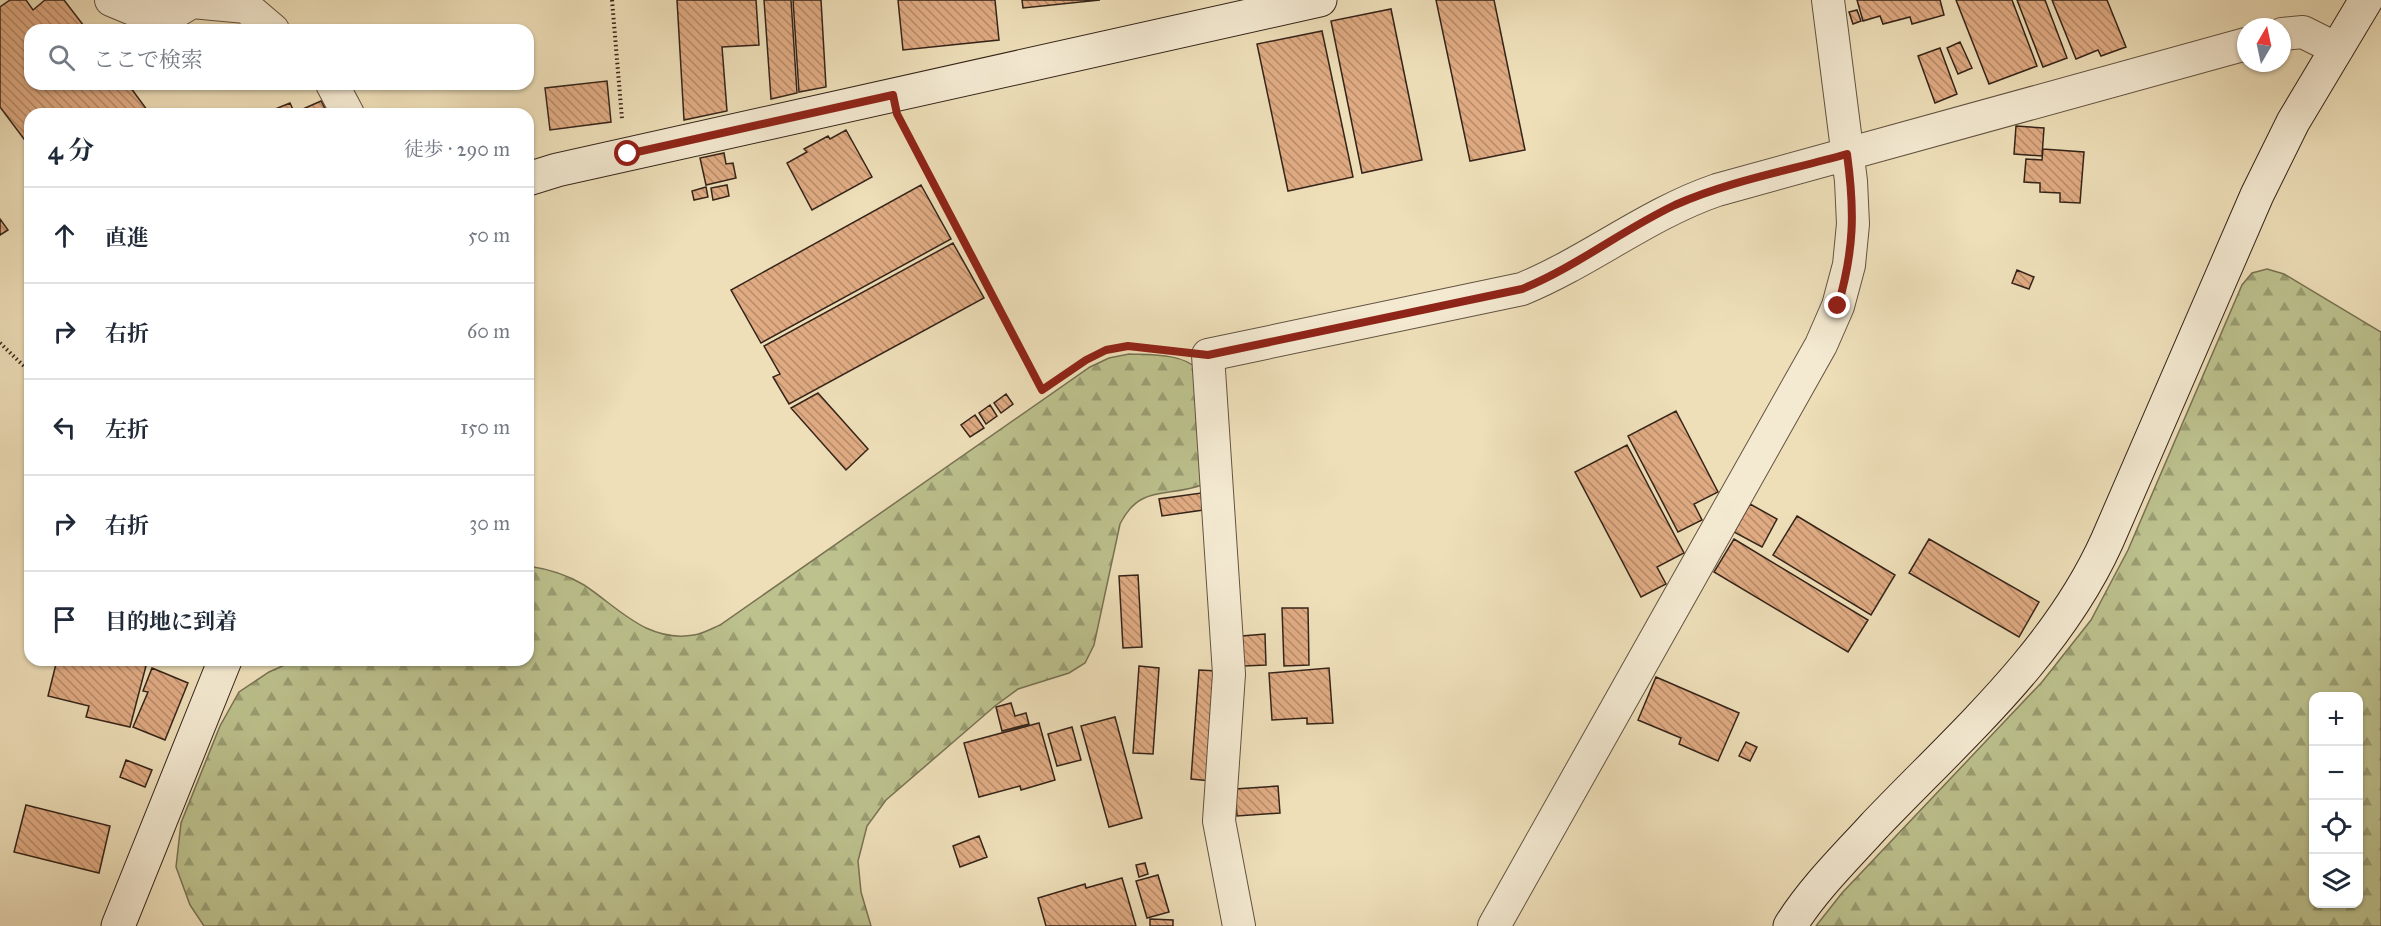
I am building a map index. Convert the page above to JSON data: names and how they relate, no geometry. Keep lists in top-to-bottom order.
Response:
{
  "north": "top",
  "page": {
    "search": "ここで検索",
    "heading": ["4 分", "徒歩 · 290 m"],
    "list": [
      ["直進", "50 m"],
      ["右折", "60 m"],
      ["左折", "150 m"],
      ["右折", "30 m"],
      "目的地に到着"
    ],
    "map_buttons": ["+", "−"]
  }
}
